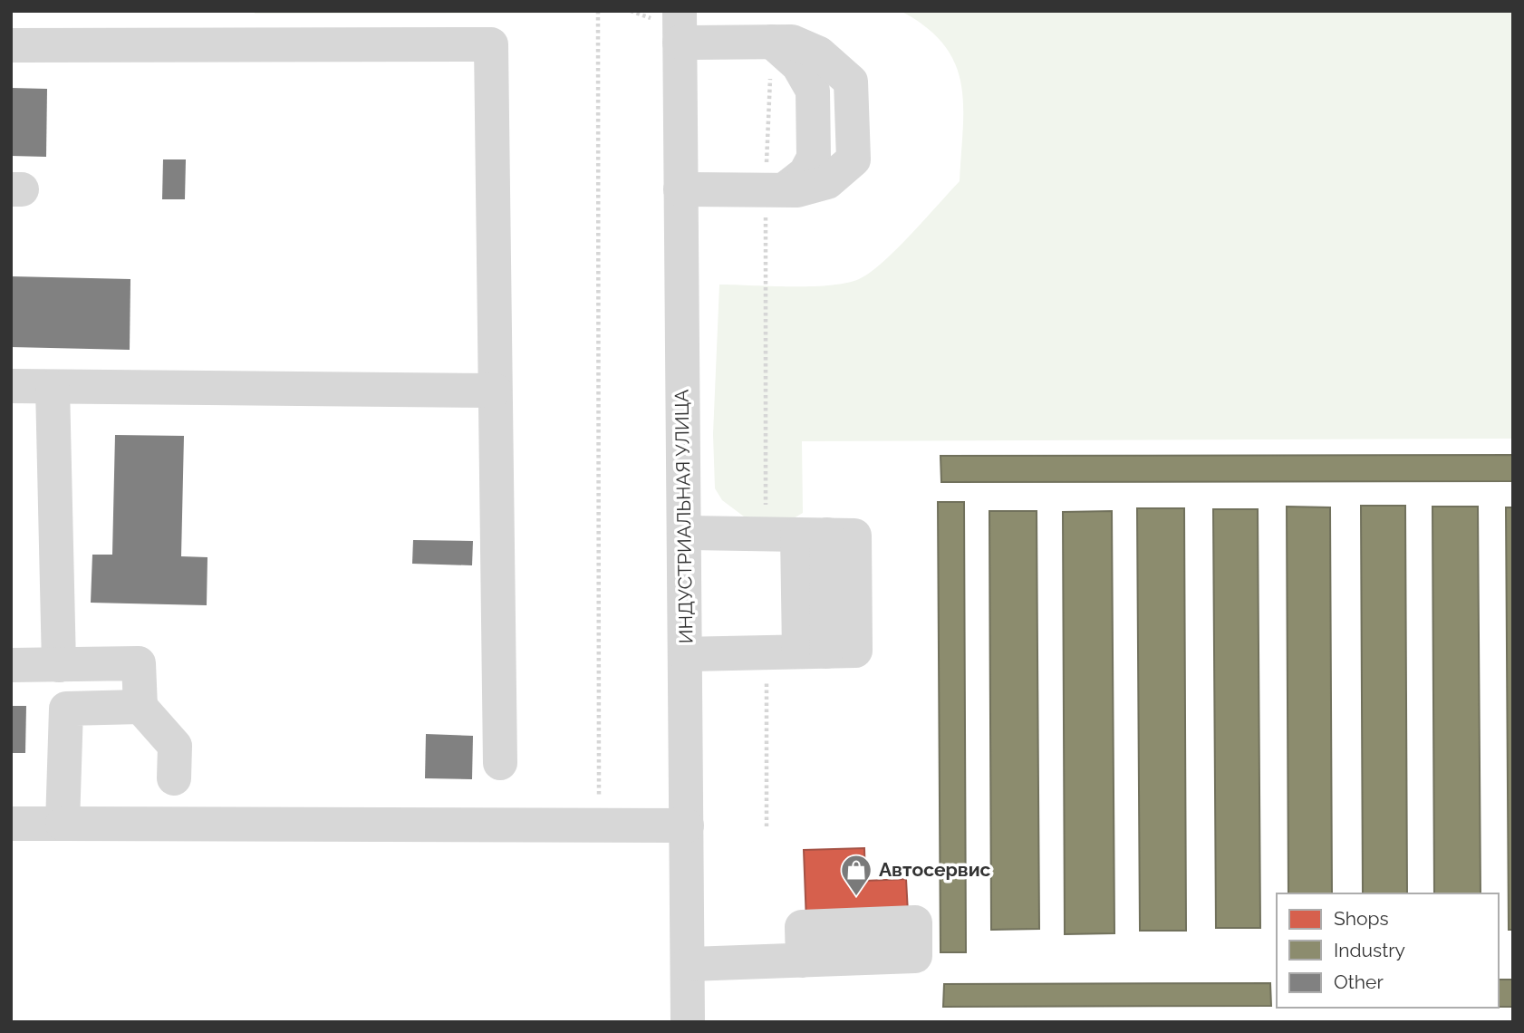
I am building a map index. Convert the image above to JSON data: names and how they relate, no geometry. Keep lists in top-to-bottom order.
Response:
{
  "streets": {
    "street": ["ИНДУСТРИАЛЬНАЯ УЛИЦА"]
  },
  "places": {
    "shop": ["Автосервис"]
  },
  "legend": ["Shops", "Industry", "Other"]
}
